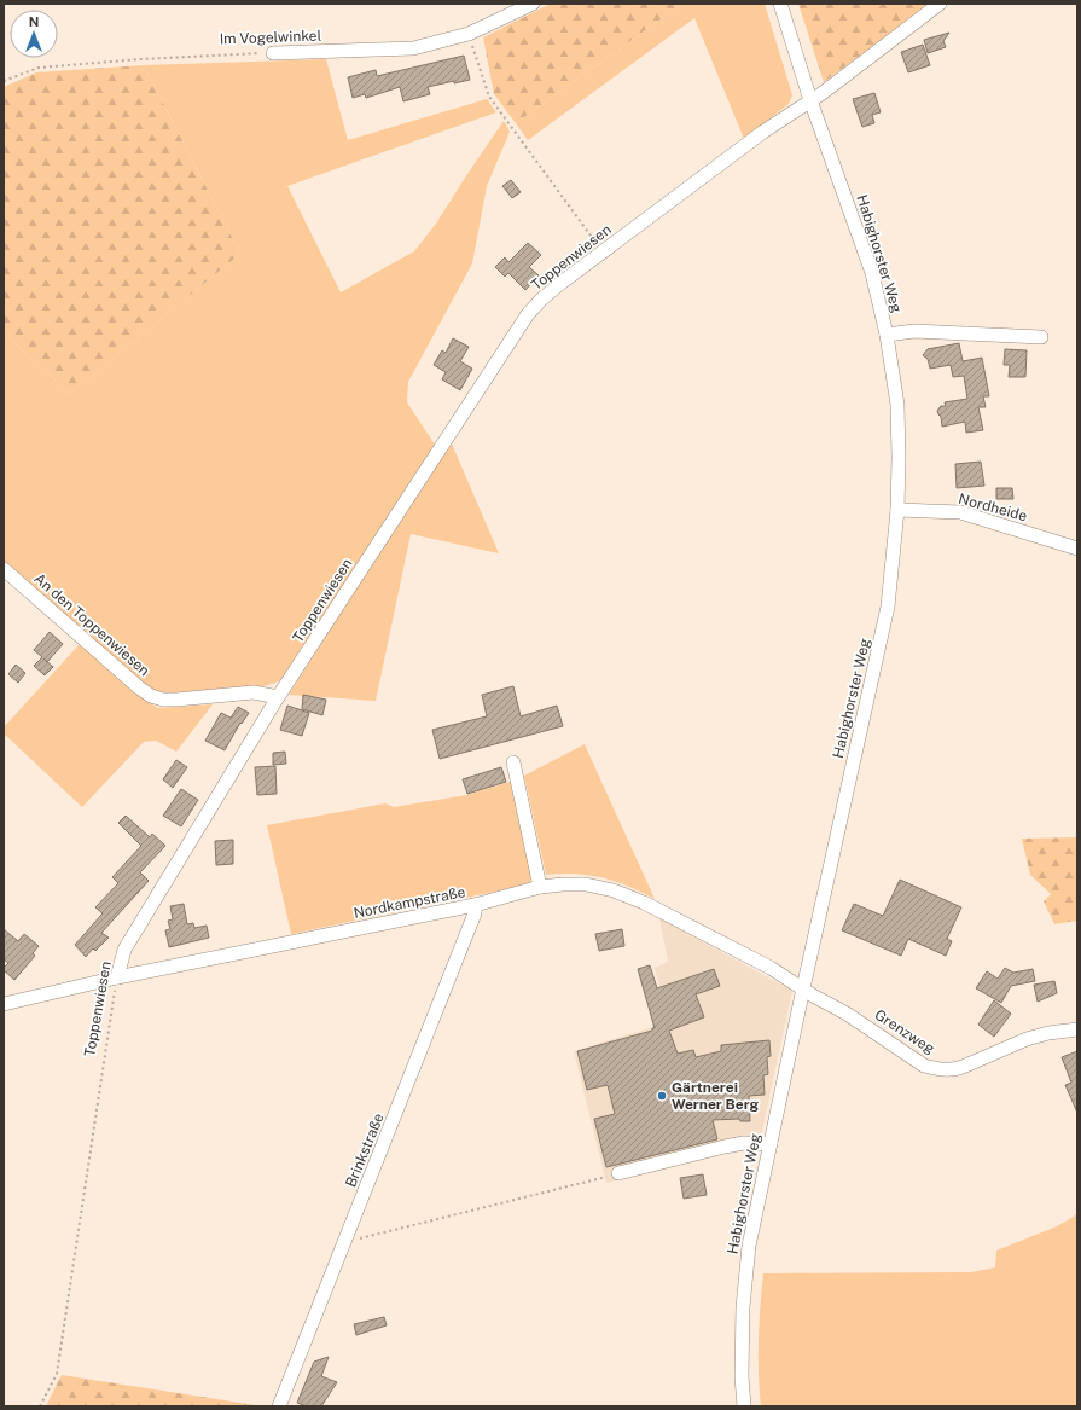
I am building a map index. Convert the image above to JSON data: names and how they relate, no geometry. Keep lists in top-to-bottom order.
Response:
{
  "streets": {
    "street": [
      "Im Vogelwinkel",
      "Habighorster Weg",
      "Toppenwiesen",
      "Nordheide",
      "An den Toppenwiesen",
      "Nordkampstraße",
      "Grenzweg",
      "Brinkstraße"
    ]
  },
  "crossings": [
    ["Habighorster Weg", "Toppenwiesen"],
    ["Habighorster Weg", "Nordheide"],
    ["Habighorster Weg", "Nordkampstraße"],
    ["Habighorster Weg", "Grenzweg"],
    ["Toppenwiesen", "An den Toppenwiesen"],
    ["Toppenwiesen", "Nordkampstraße"],
    ["Nordkampstraße", "Grenzweg"],
    ["Nordkampstraße", "Brinkstraße"]
  ],
  "places": ["Gärtnerei Werner Berg"],
  "north": "top"
}
